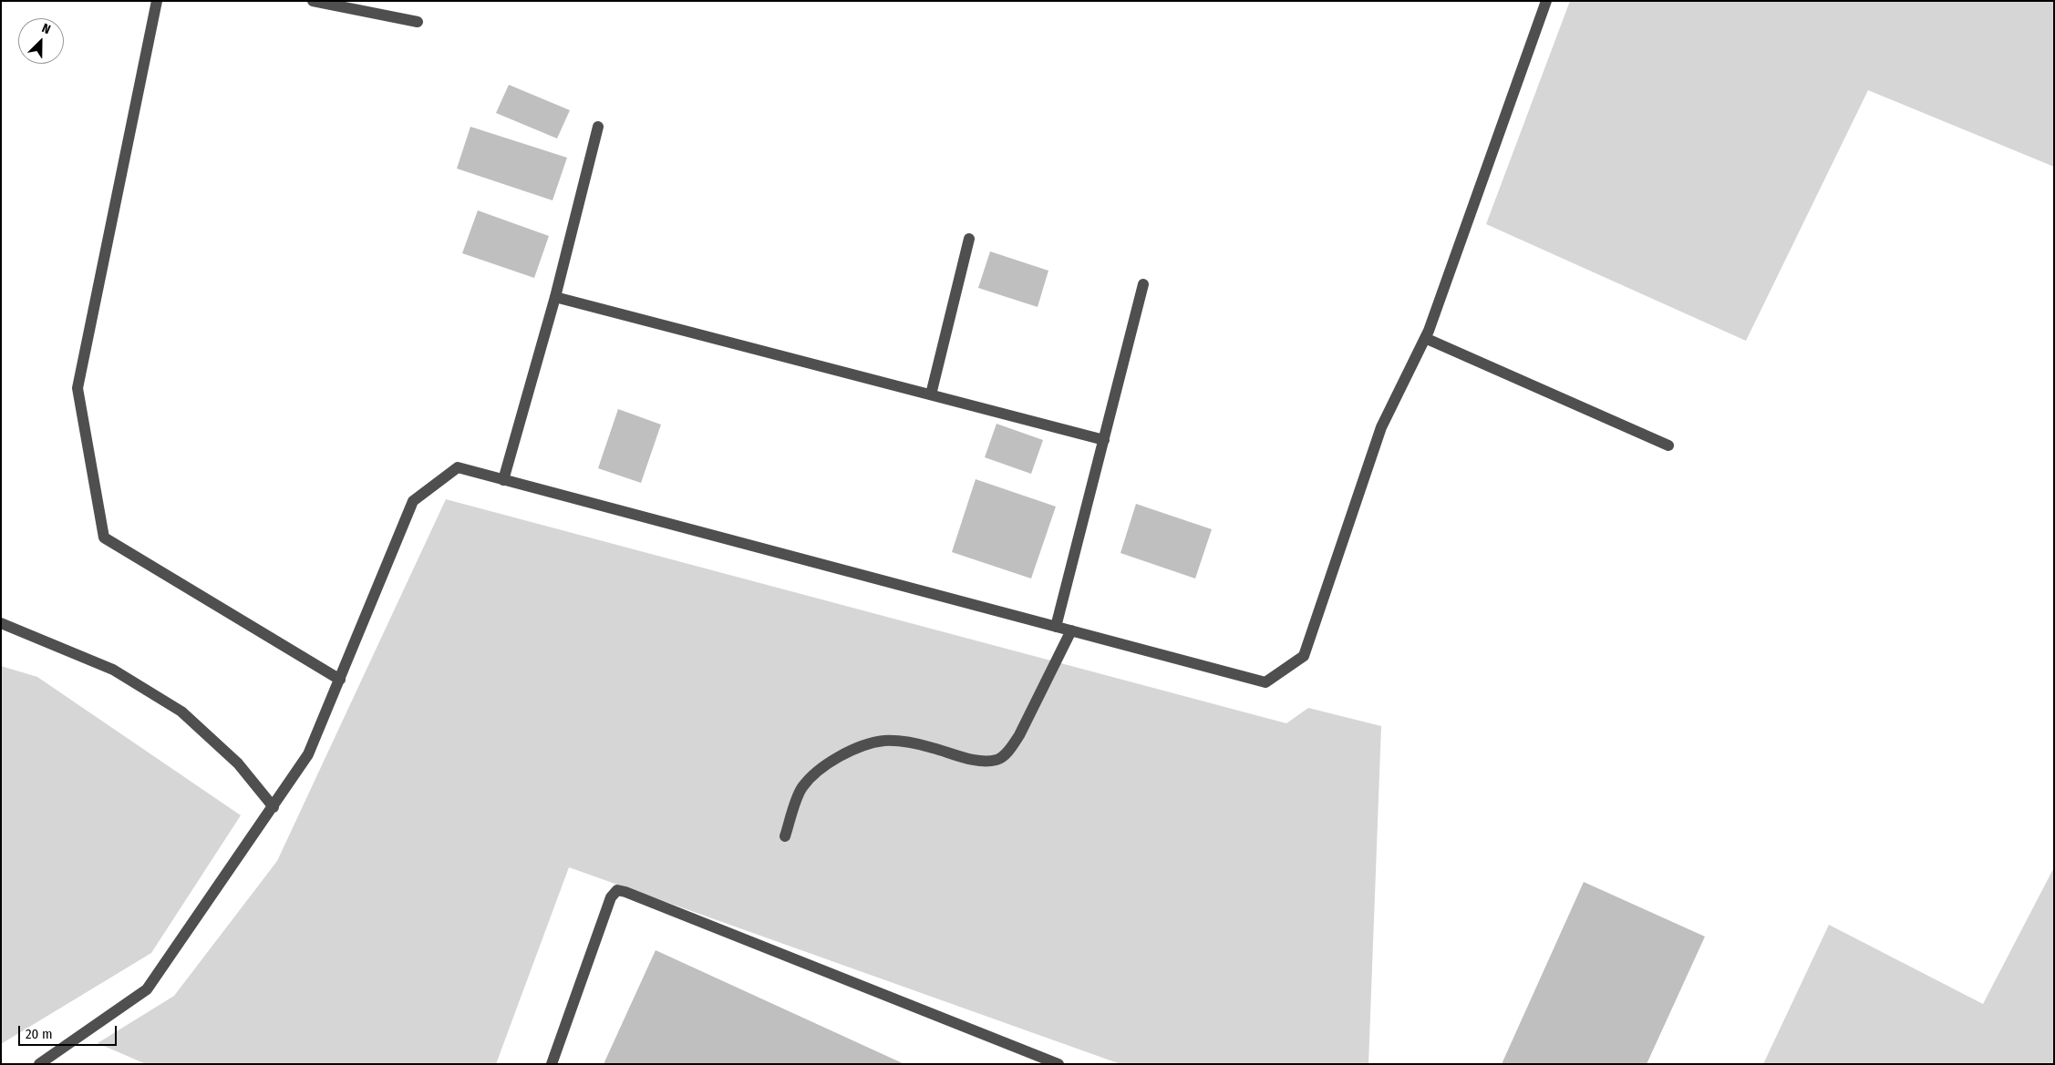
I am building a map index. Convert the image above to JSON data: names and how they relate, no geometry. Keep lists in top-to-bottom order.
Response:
{
  "scale_bar": "20 m",
  "north": "top right"
}
